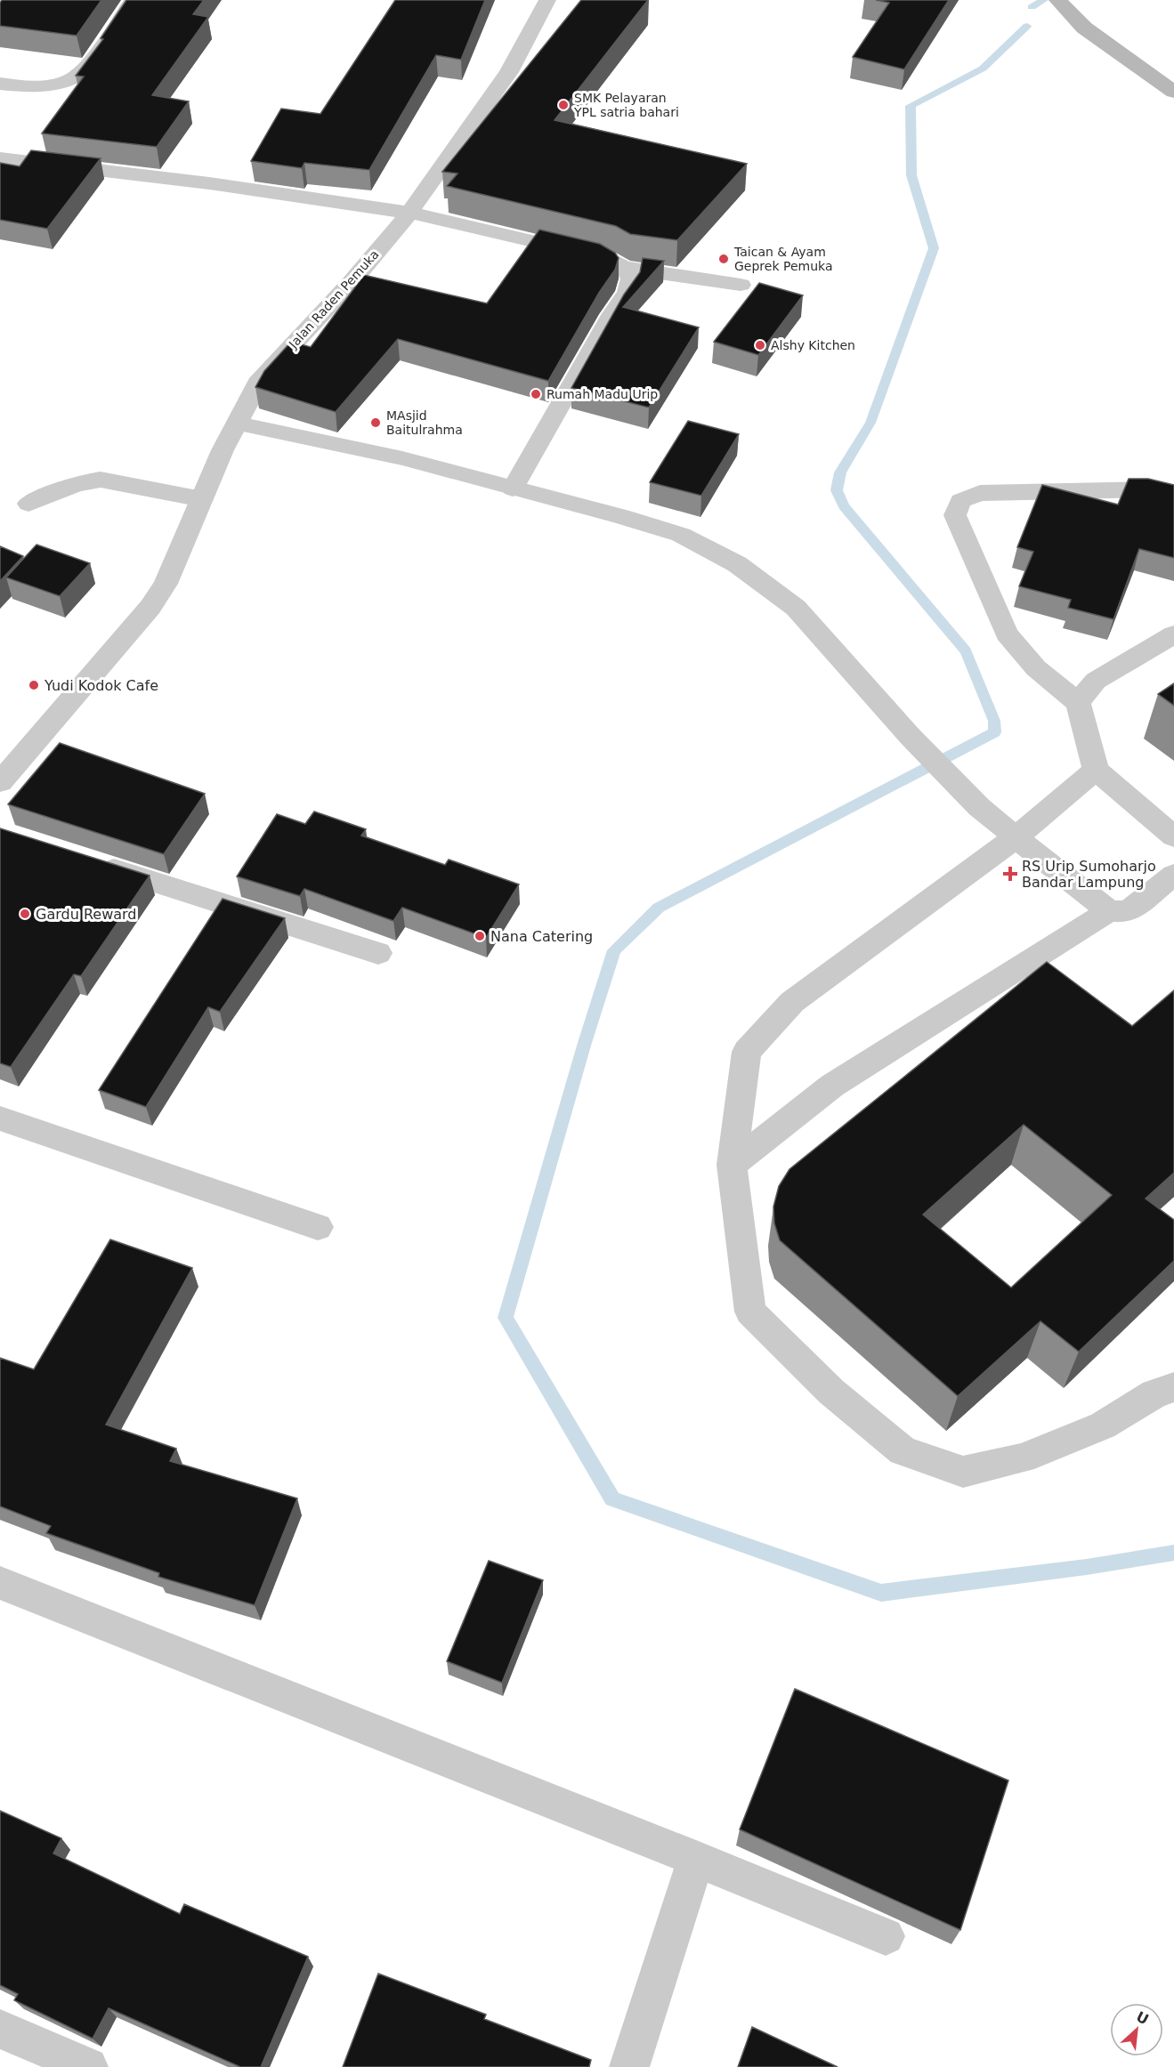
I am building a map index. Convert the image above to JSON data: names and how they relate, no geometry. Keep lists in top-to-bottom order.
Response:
{
  "streets": {
    "street": ["Jalan Raden Pemuka"]
  },
  "places": {
    "other": [
      "SMK Pelayaran YPL satria bahari",
      "Taican & Ayam Geprek Pemuka",
      "Alshy Kitchen",
      "Rumah Madu Urip",
      "MAsjid Baitulrahma",
      "Yudi Kodok Cafe",
      "Gardu Reward",
      "Nana Catering"
    ],
    "health": ["RS Urip Sumoharjo Bandar Lampung"]
  },
  "north": "top right"
}
